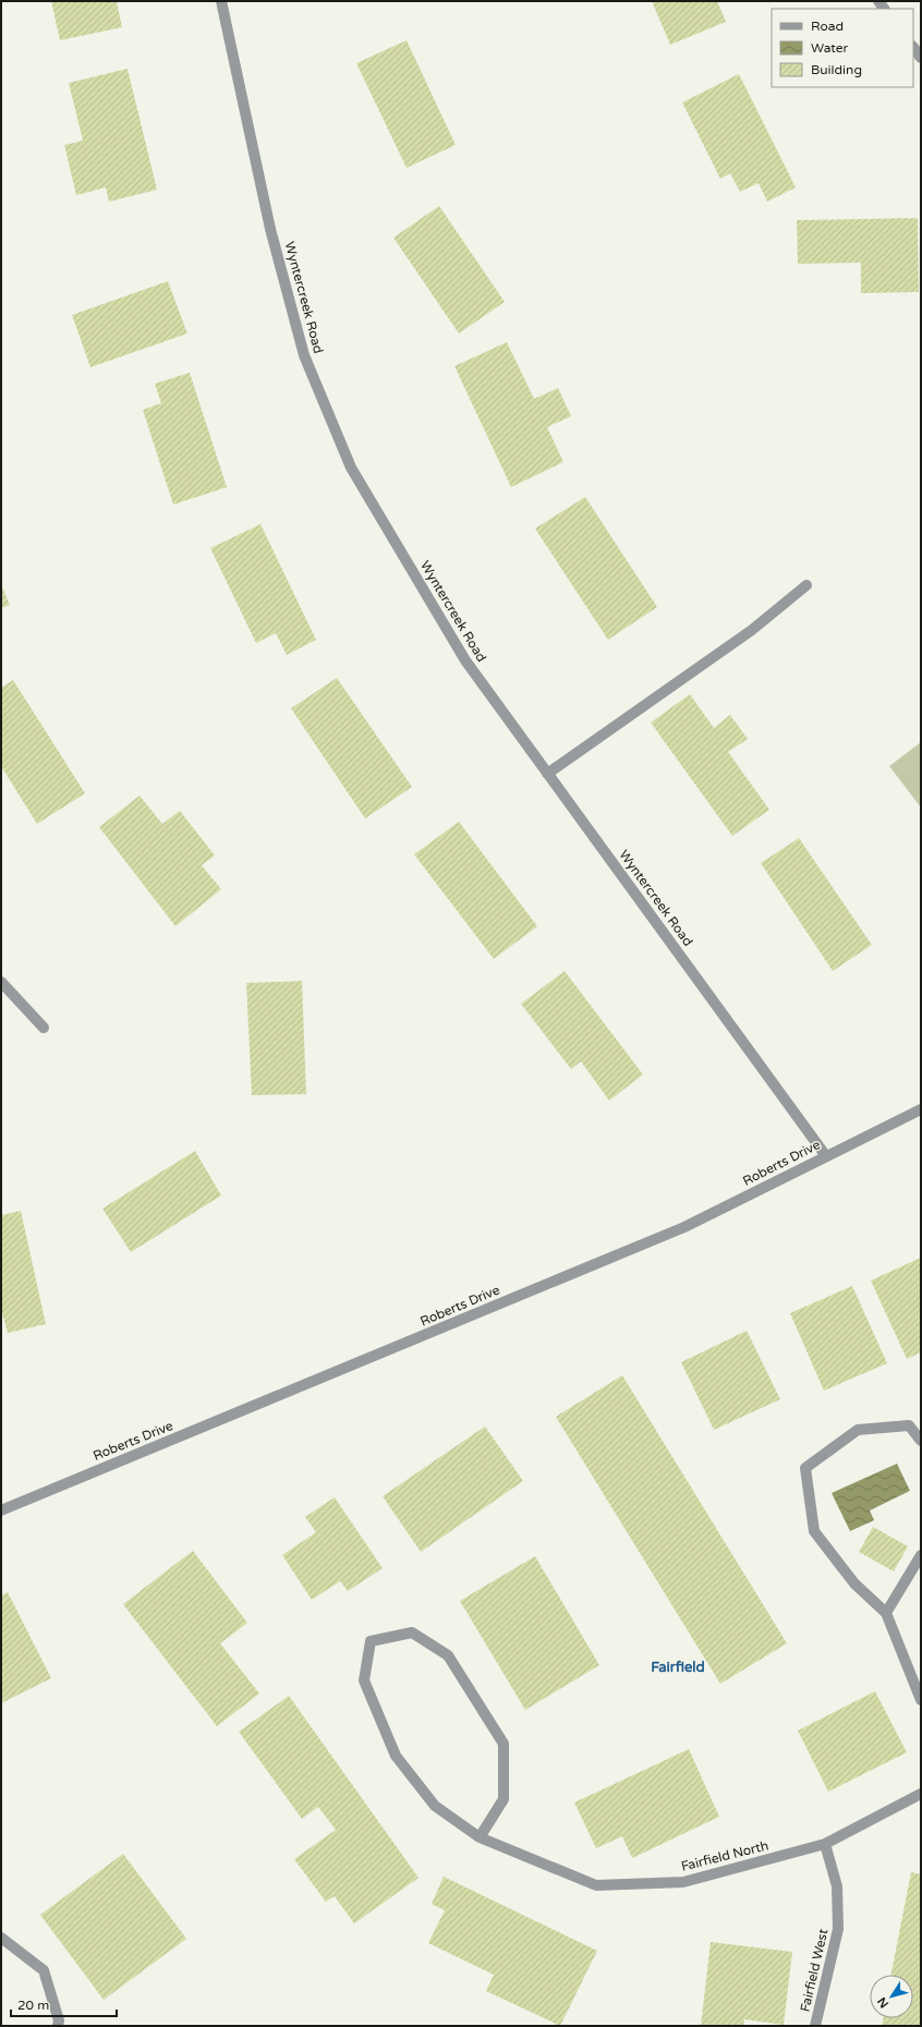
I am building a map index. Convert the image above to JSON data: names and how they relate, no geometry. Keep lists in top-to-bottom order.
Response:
{
  "streets": {
    "street": [
      "Wyntercreek Road",
      "Roberts Drive",
      "Fairfield North",
      "Fairfield West"
    ]
  },
  "crossings": [
    ["Wyntercreek Road", "Roberts Drive"],
    ["Fairfield North", "Fairfield West"]
  ],
  "districts": ["Fairfield"],
  "legend": ["Road", "Water", "Building"],
  "scale_bar": "20 m",
  "north": "bottom left"
}
